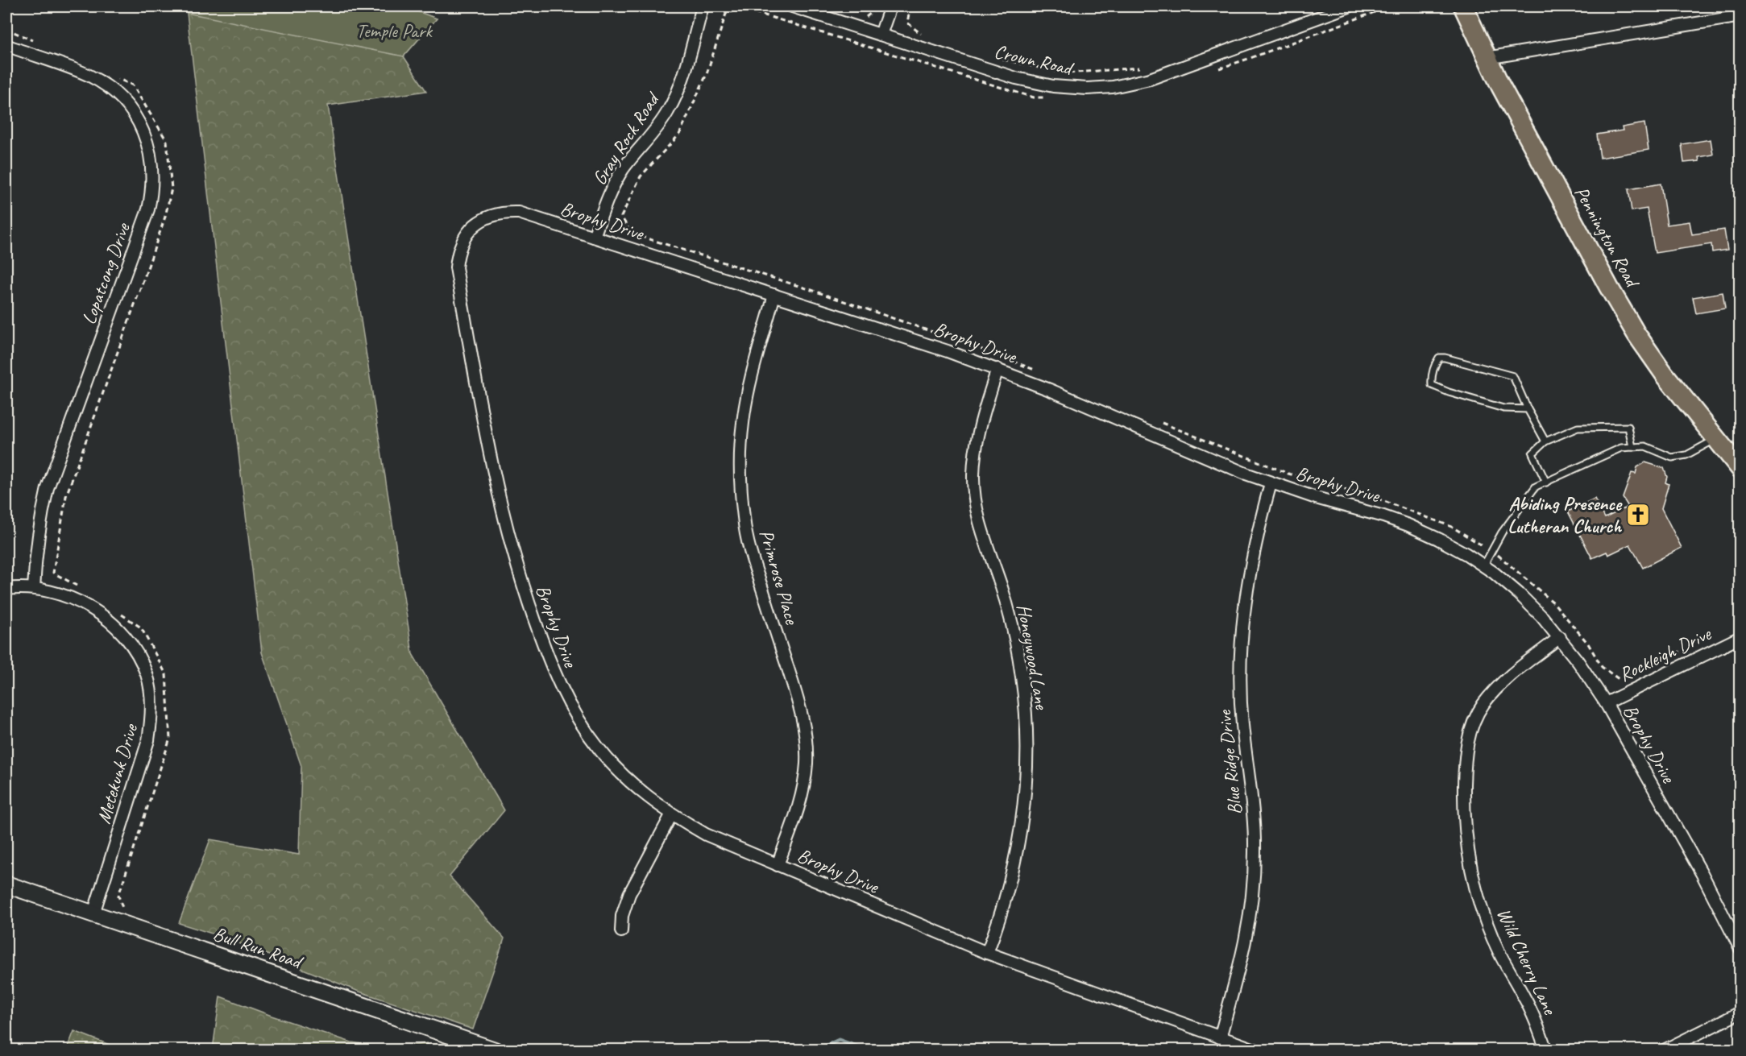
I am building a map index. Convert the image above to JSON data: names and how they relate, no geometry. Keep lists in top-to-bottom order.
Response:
{
  "streets": {
    "main road": ["Pennington Road"],
    "street": [
      "Crown Road",
      "Gray Rock Road",
      "Brophy Drive",
      "Lopatcong Drive",
      "Primrose Place",
      "Rockleigh Drive",
      "Honeywood Lane",
      "Blue Ridge Drive",
      "Metekunk Drive",
      "Bull Run Road",
      "Wild Cherry Lane"
    ]
  },
  "crossings": [
    ["Gray Rock Road", "Brophy Drive"],
    ["Brophy Drive", "Primrose Place"],
    ["Brophy Drive", "Rockleigh Drive"],
    ["Brophy Drive", "Honeywood Lane"],
    ["Brophy Drive", "Blue Ridge Drive"],
    ["Brophy Drive", "Wild Cherry Lane"],
    ["Lopatcong Drive", "Metekunk Drive"],
    ["Metekunk Drive", "Bull Run Road"]
  ],
  "parks": ["Temple Park"],
  "places": {
    "church": ["Abiding Presence Lutheran Church"]
  }
}
